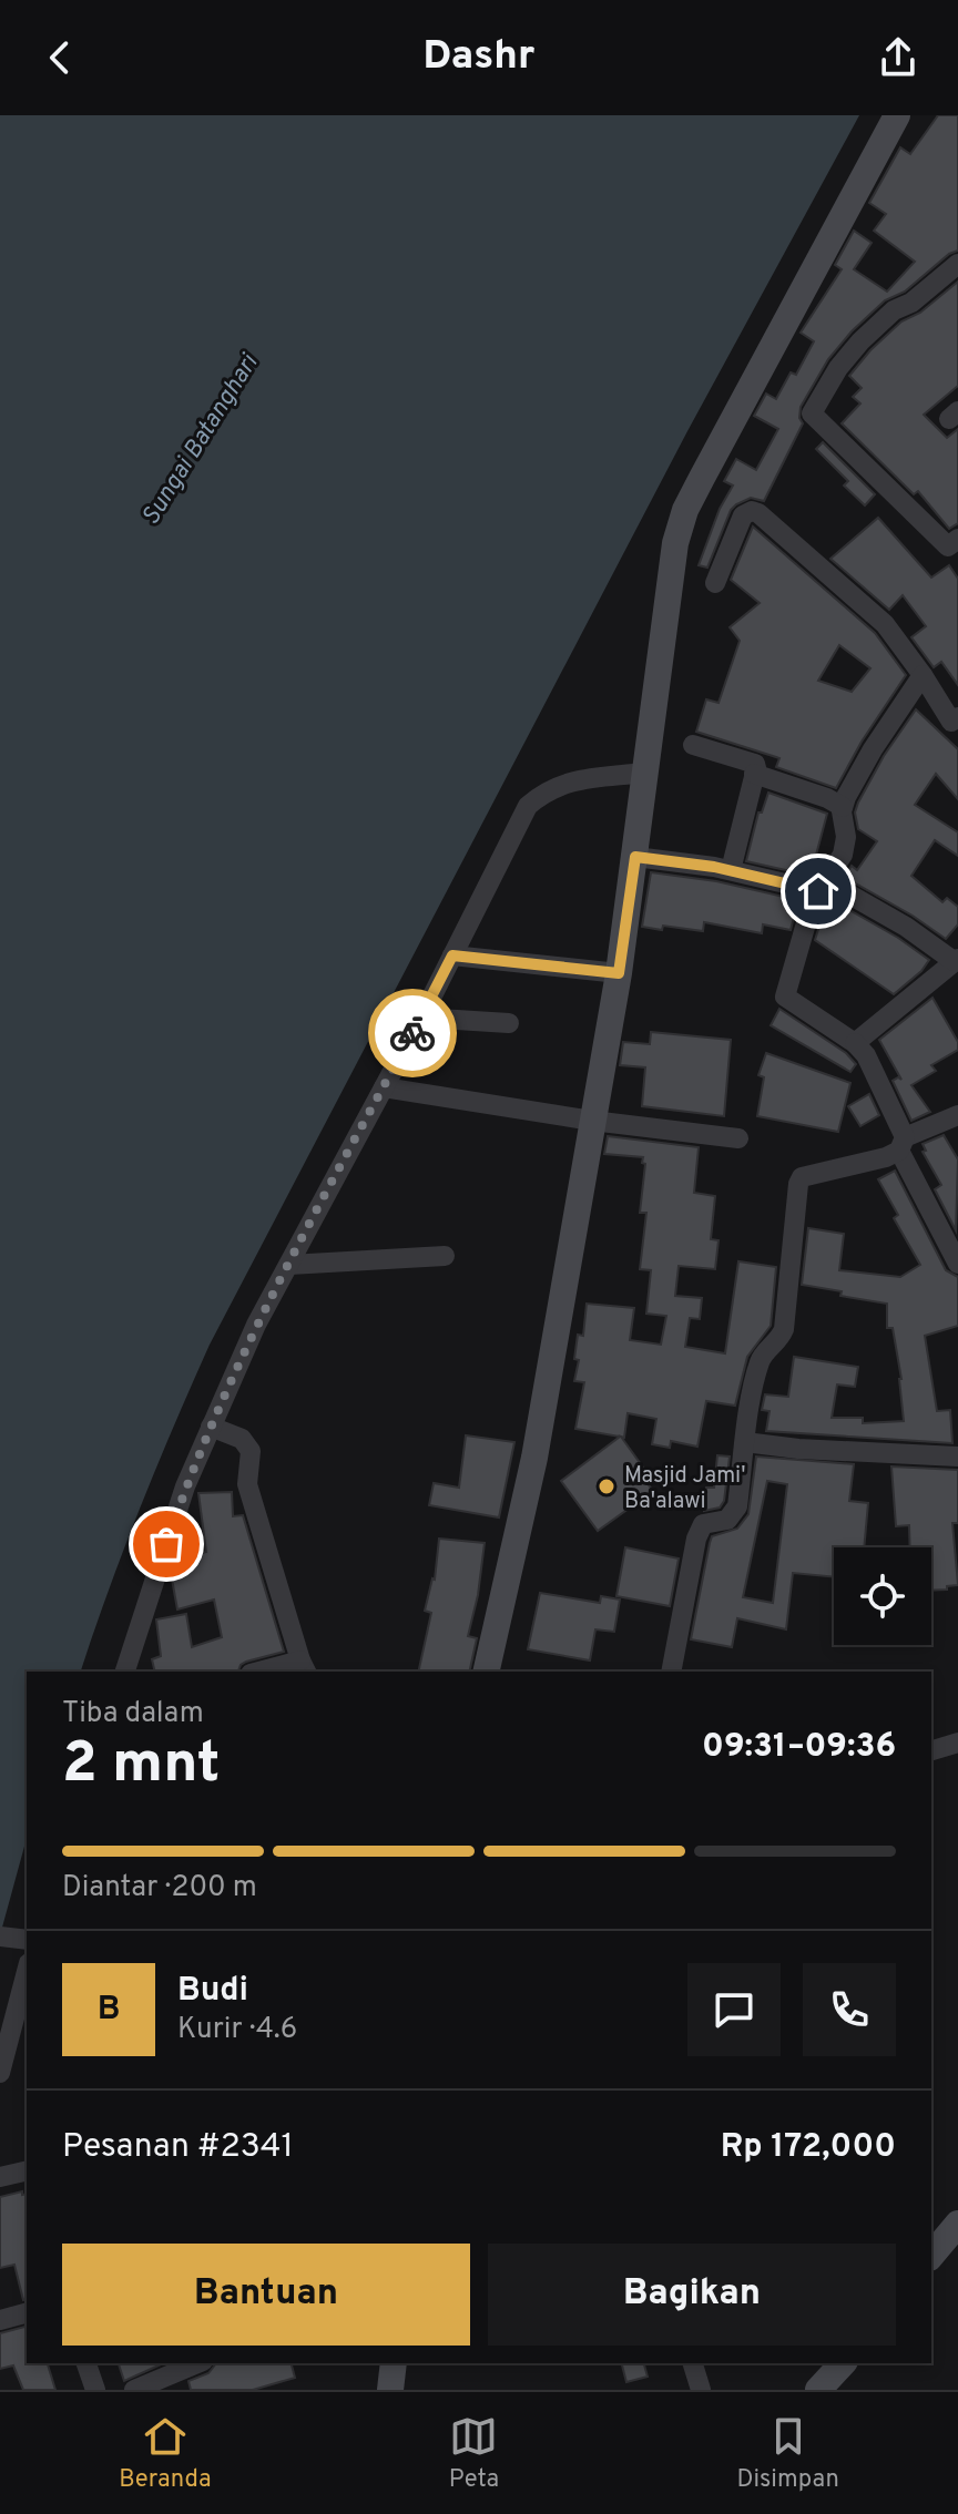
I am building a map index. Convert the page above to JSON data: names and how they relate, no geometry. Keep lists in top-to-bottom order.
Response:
{
  "water": ["Sungai Batanghari"],
  "places": ["Masjid Jami' Ba'alawi"],
  "page": {
    "header": "Dashr",
    "heading": ["2 mnt", "Tiba dalam", "09:31–09:36"],
    "panel": [
      "Budi",
      "Kurir · 4.6",
      "Pesanan #2341",
      "Rp 172,000"
    ],
    "bar": "Diantar · 200 m",
    "round": "B",
    "buttons": ["Bantuan", "Bagikan"],
    "tabs": ["Beranda", "Peta", "Disimpan"]
  }
}
